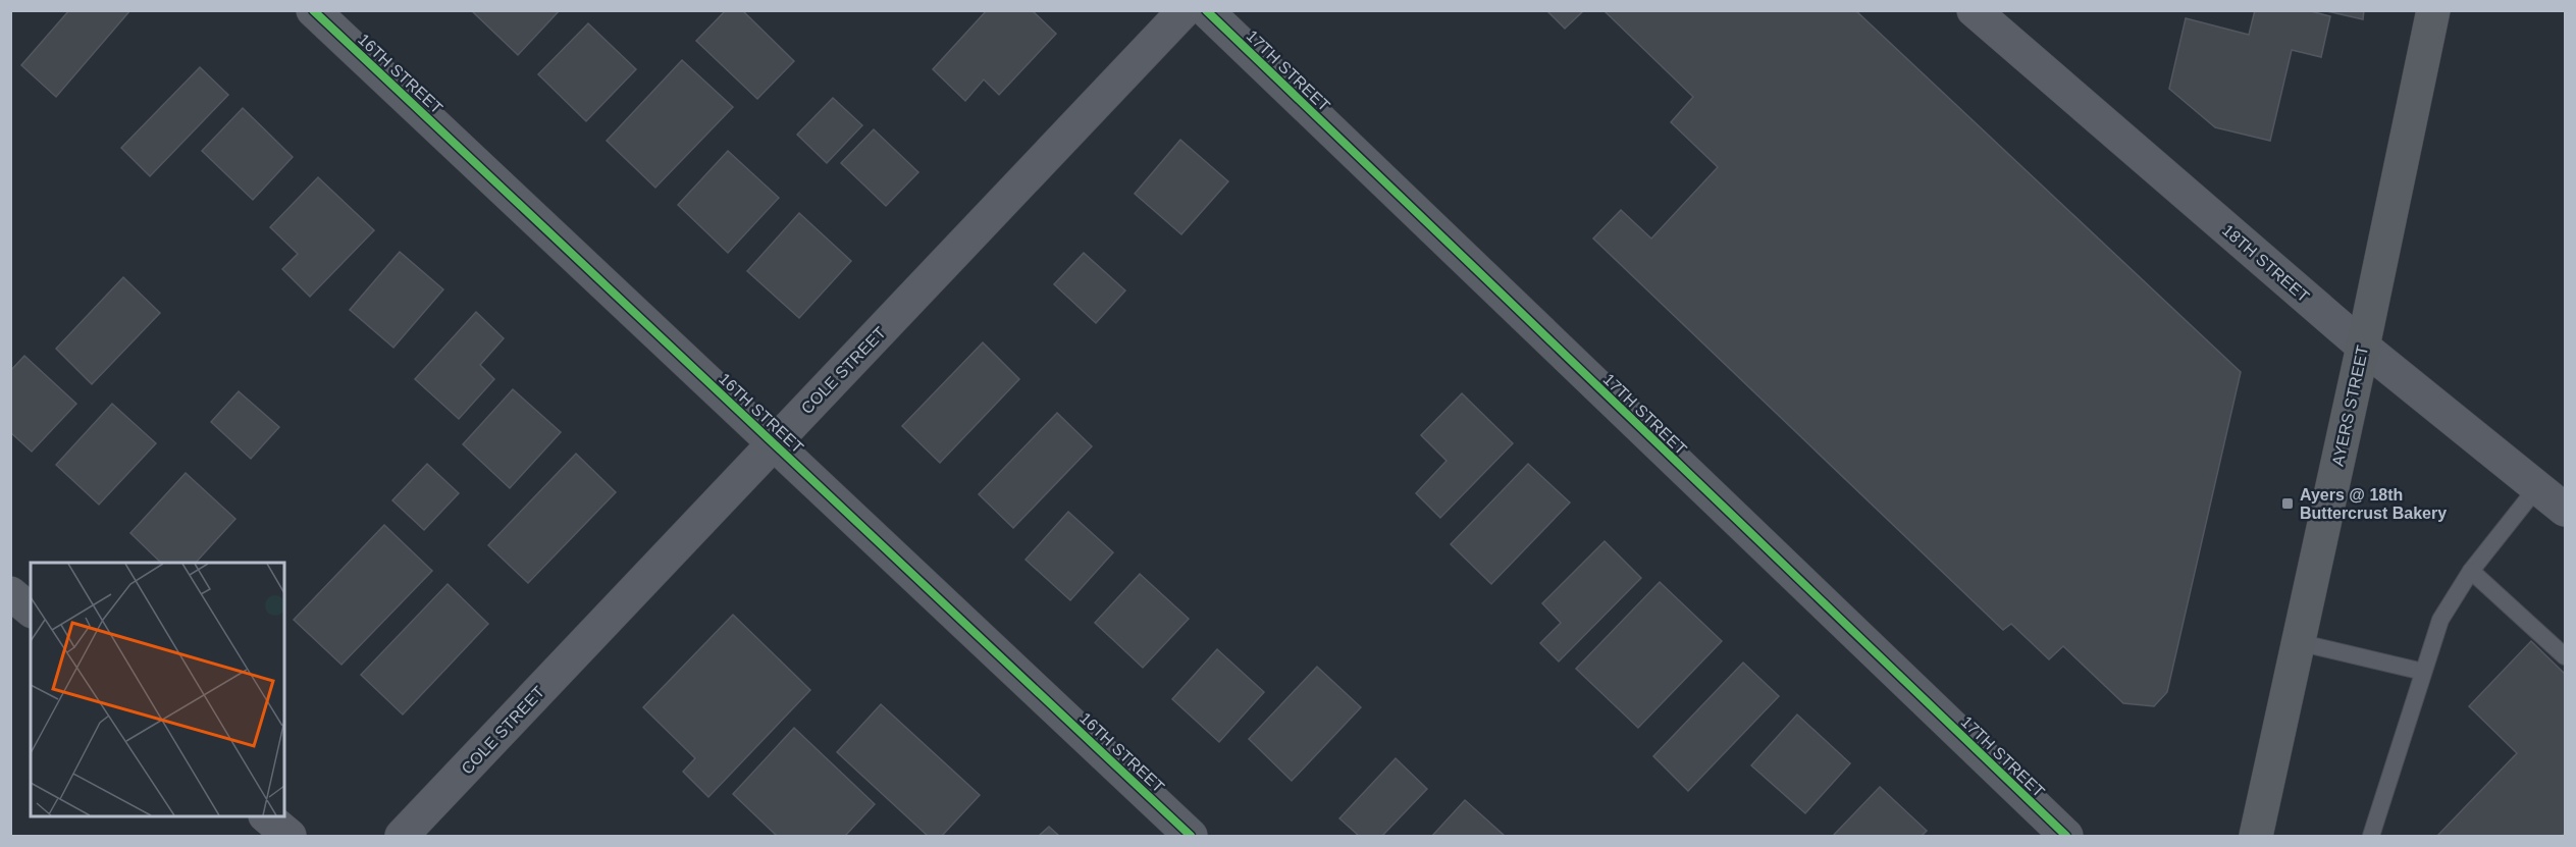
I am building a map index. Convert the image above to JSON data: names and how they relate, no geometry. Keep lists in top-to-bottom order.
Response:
{
  "streets": {
    "main road": ["AYERS STREET"],
    "street": [
      "17TH STREET",
      "16TH STREET",
      "18TH STREET",
      "COLE STREET"
    ]
  },
  "crossings": [
    ["16TH STREET", "COLE STREET"],
    ["18TH STREET", "AYERS STREET"]
  ],
  "places": {
    "transit": ["Ayers @ 18th Buttercrust Bakery"]
  }
}
